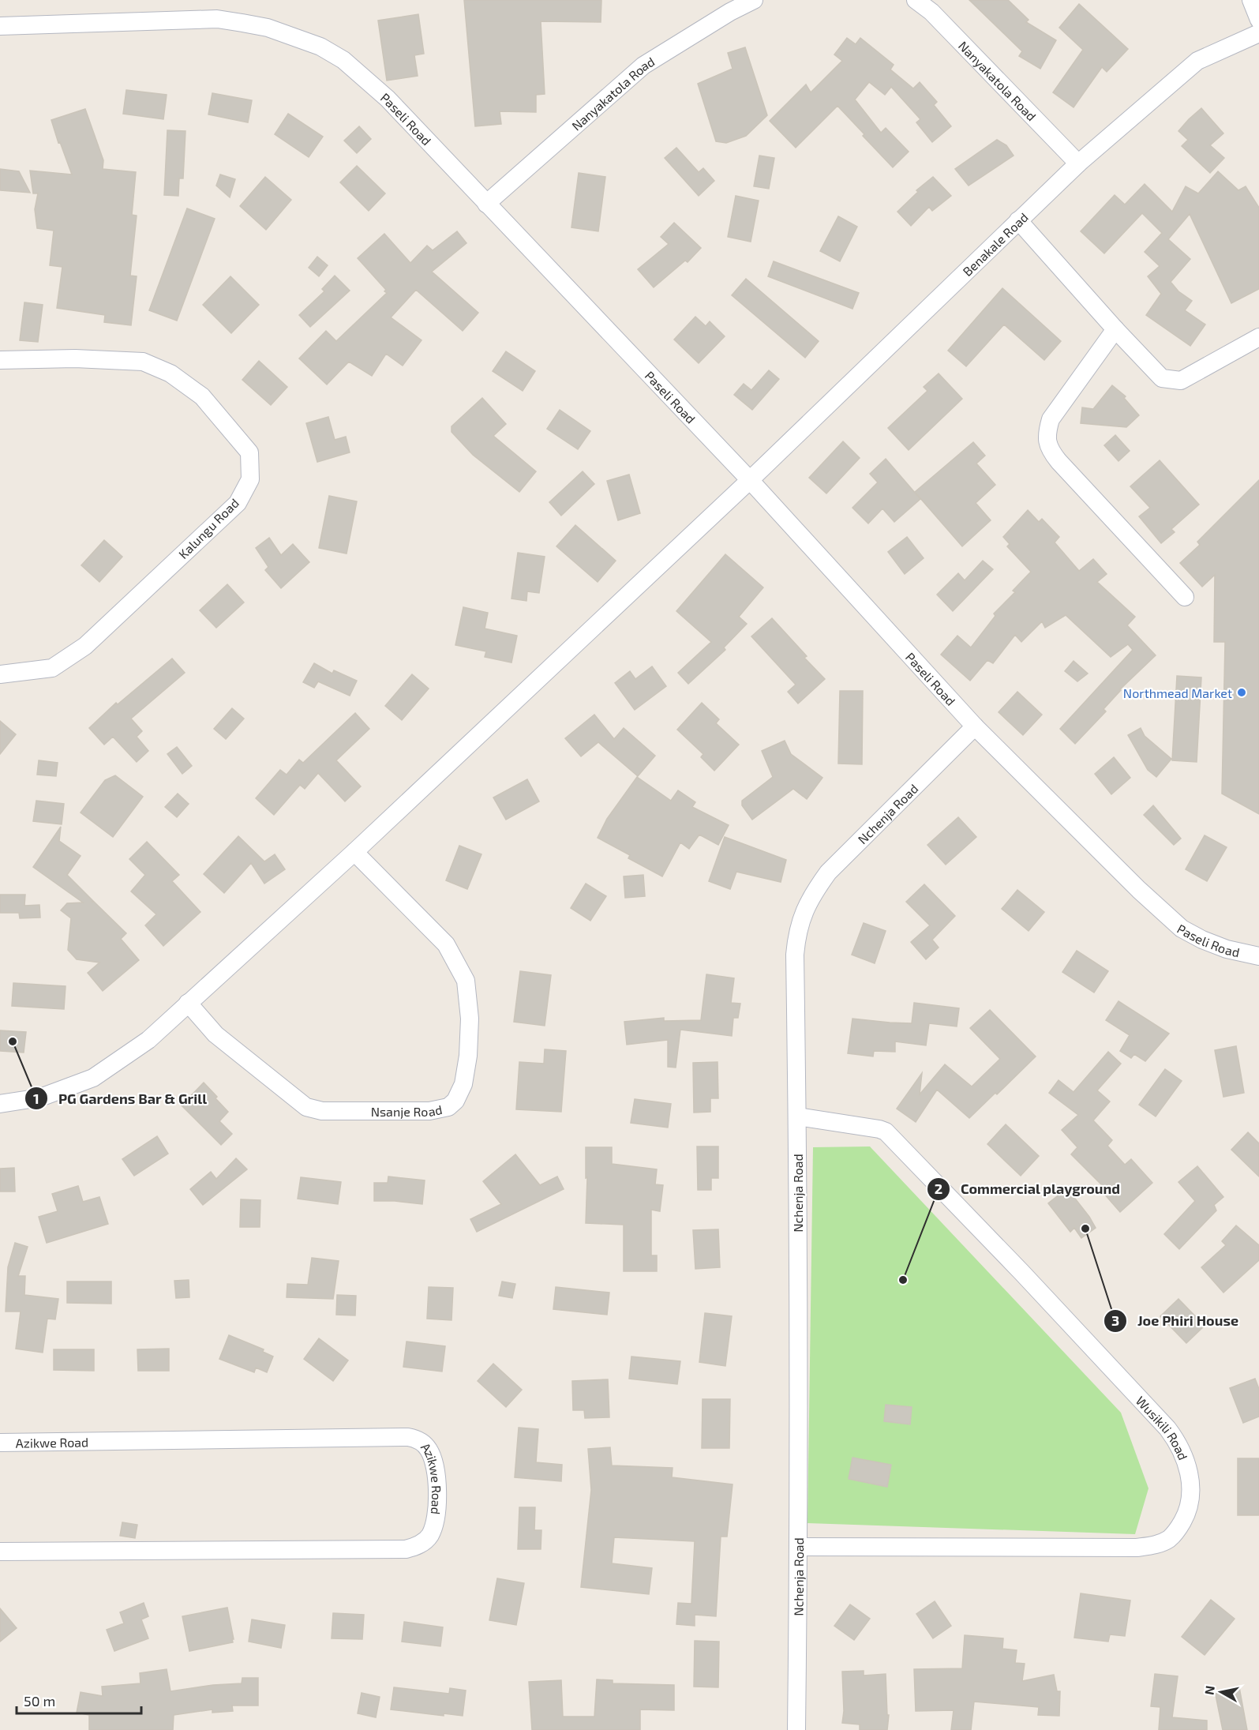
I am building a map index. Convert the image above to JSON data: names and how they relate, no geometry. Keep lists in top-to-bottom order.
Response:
{
  "streets": {
    "street": [
      "Nanyakatola Road",
      "Paseli Road",
      "Benakale Road",
      "Kalungu Road",
      "Nchenja Road",
      "Nsanje Road",
      "Wusikili Road",
      "Azikwe Road"
    ]
  },
  "crossings": [
    ["Nanyakatola Road", "Paseli Road"],
    ["Nanyakatola Road", "Benakale Road"],
    ["Paseli Road", "Benakale Road"],
    ["Paseli Road", "Nchenja Road"],
    ["Benakale Road", "Nsanje Road"],
    ["Nchenja Road", "Wusikili Road"]
  ],
  "places": [
    "Northmead Market",
    "PG Gardens Bar & Grill",
    "Joe Phiri House",
    "Commercial playground"
  ],
  "scale_bar": "50 m",
  "north": "left"
}
